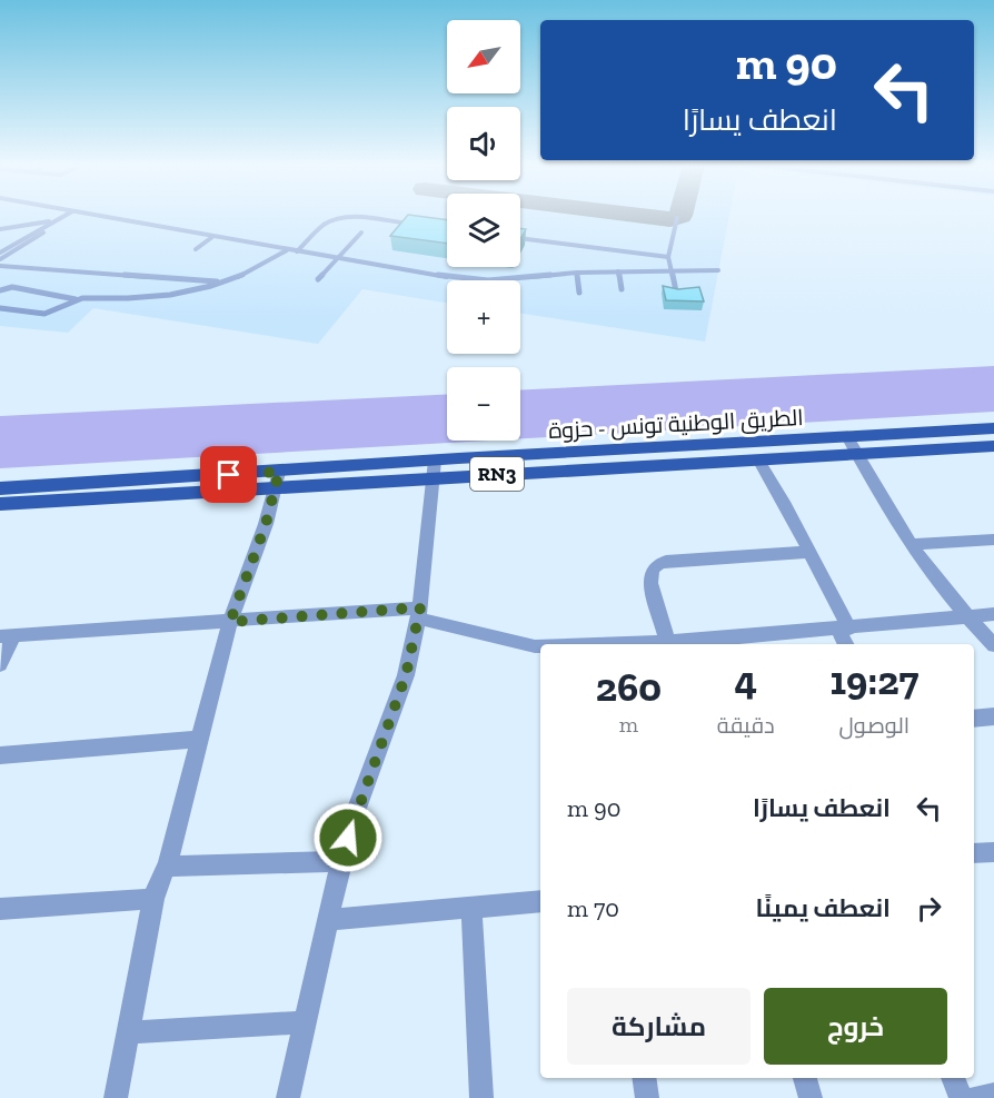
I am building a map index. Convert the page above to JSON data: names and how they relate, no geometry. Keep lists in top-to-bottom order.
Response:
{
  "streets": {
    "main road": ["الطريق الوطنية تونس - حزوة", "RN3"]
  },
  "north": "bottom left",
  "page": {
    "map_buttons": ["+", "−"],
    "turn": ["90 m", "انعطف يسارًا"],
    "eta": [
      "19:27",
      "الوصول",
      "4",
      "دقيقة",
      "260",
      "m"
    ],
    "list": [
      {
        "name": "انعطف يسارًا",
        "value": "90 m"
      },
      {
        "name": "انعطف يمينًا",
        "value": "70 m"
      }
    ],
    "buttons": ["خروج", "مشاركة"]
  }
}
